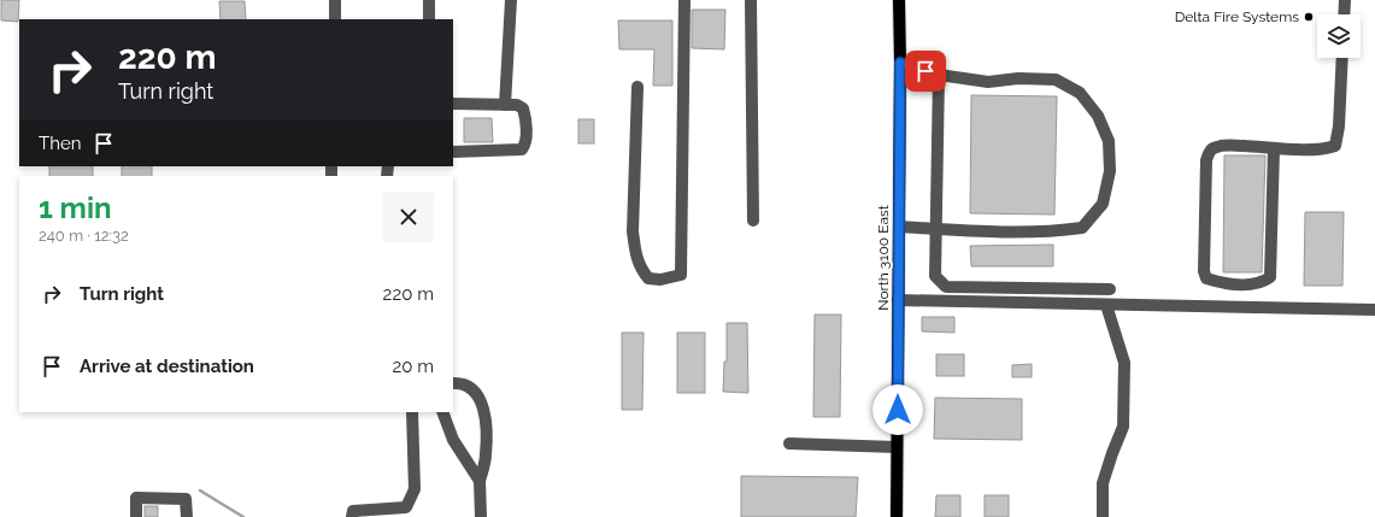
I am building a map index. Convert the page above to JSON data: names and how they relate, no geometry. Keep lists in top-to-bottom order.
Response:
{
  "streets": {
    "main road": ["North 3100 East"]
  },
  "places": ["Delta Fire Systems"],
  "page": {
    "turn": ["220 m", "Turn right"],
    "then": "Then",
    "heading": ["1 min", "240 m · 12:32"],
    "list": [
      {
        "name": "Turn right",
        "value": "220 m"
      },
      {
        "name": "Arrive at destination",
        "value": "20 m"
      }
    ]
  }
}
